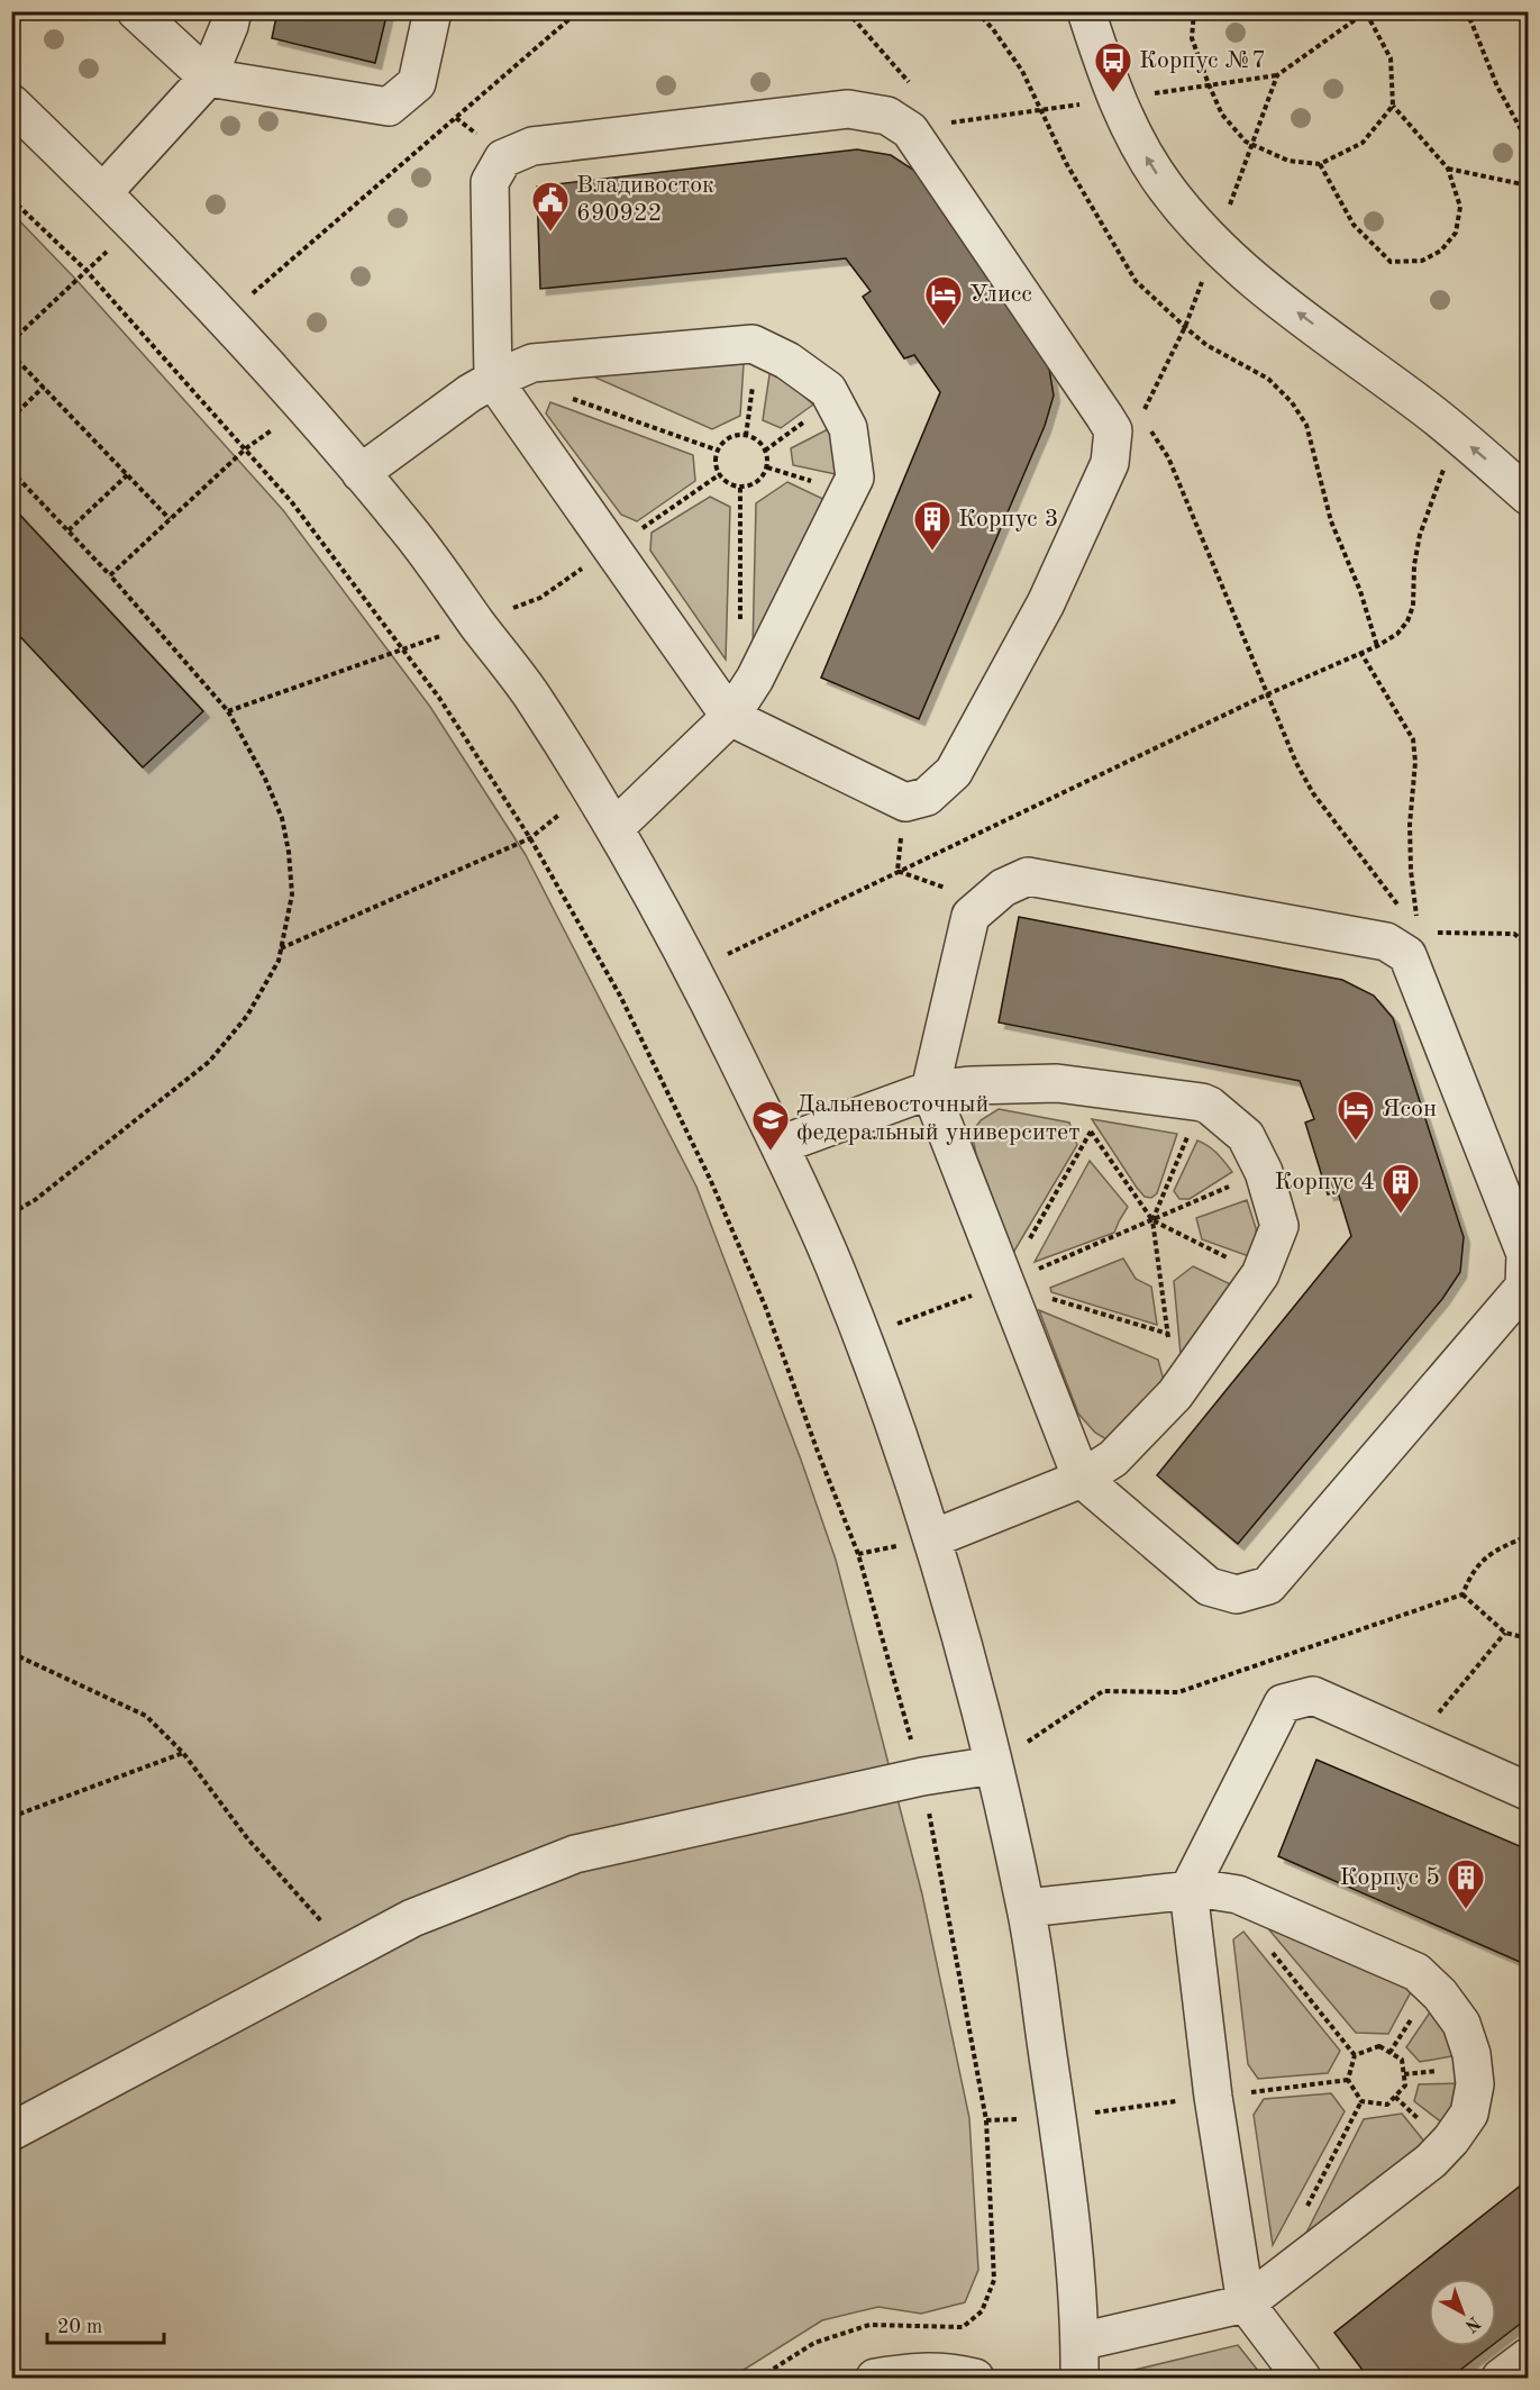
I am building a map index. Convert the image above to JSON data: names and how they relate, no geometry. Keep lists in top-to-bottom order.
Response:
{
  "places": {
    "bus stop": ["Корпус №7"],
    "public building": ["Владивосток 690922"],
    "hotel": ["Улисс", "Ясон"],
    "building": ["Корпус 3", "Корпус 4", "Корпус 5"],
    "school or university": ["Дальневосточный федеральный университет"]
  },
  "scale_bar": "20 m",
  "north": "bottom right"
}
